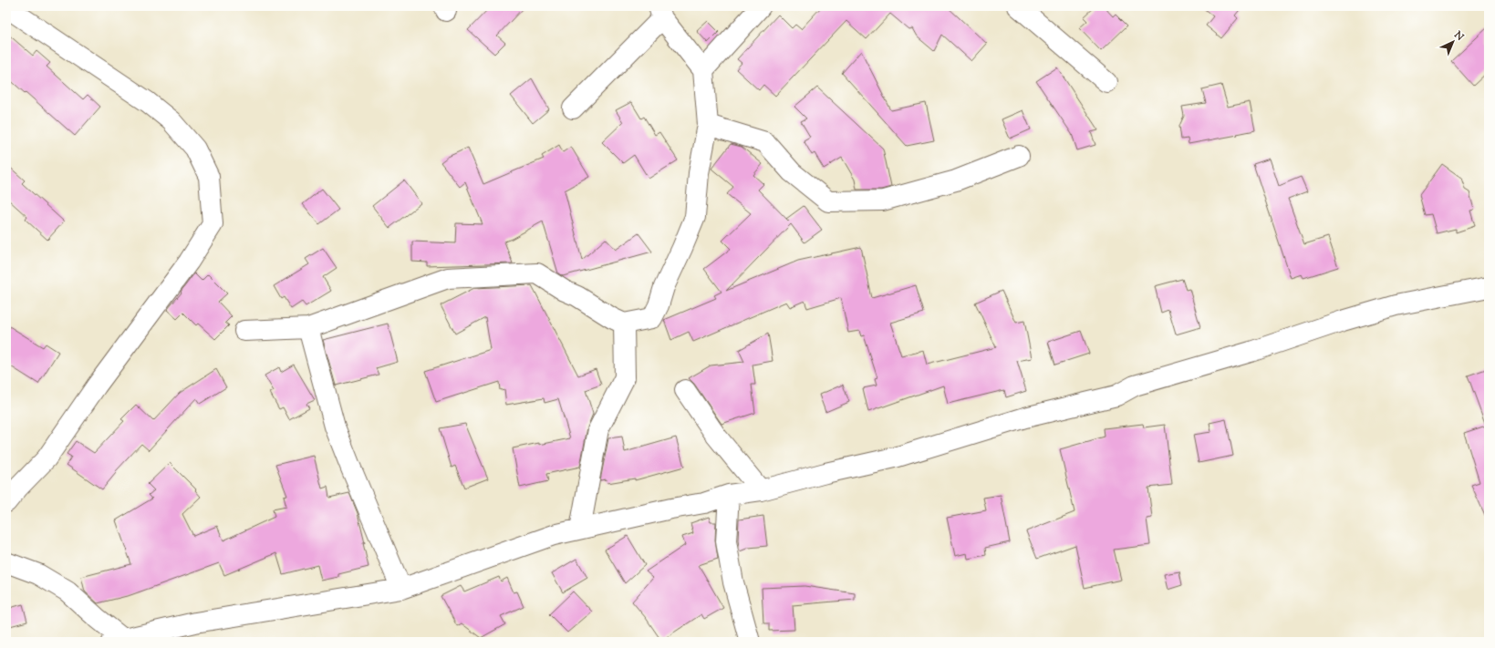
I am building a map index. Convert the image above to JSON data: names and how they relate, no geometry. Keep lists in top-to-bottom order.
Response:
{
  "north": "top right"
}
